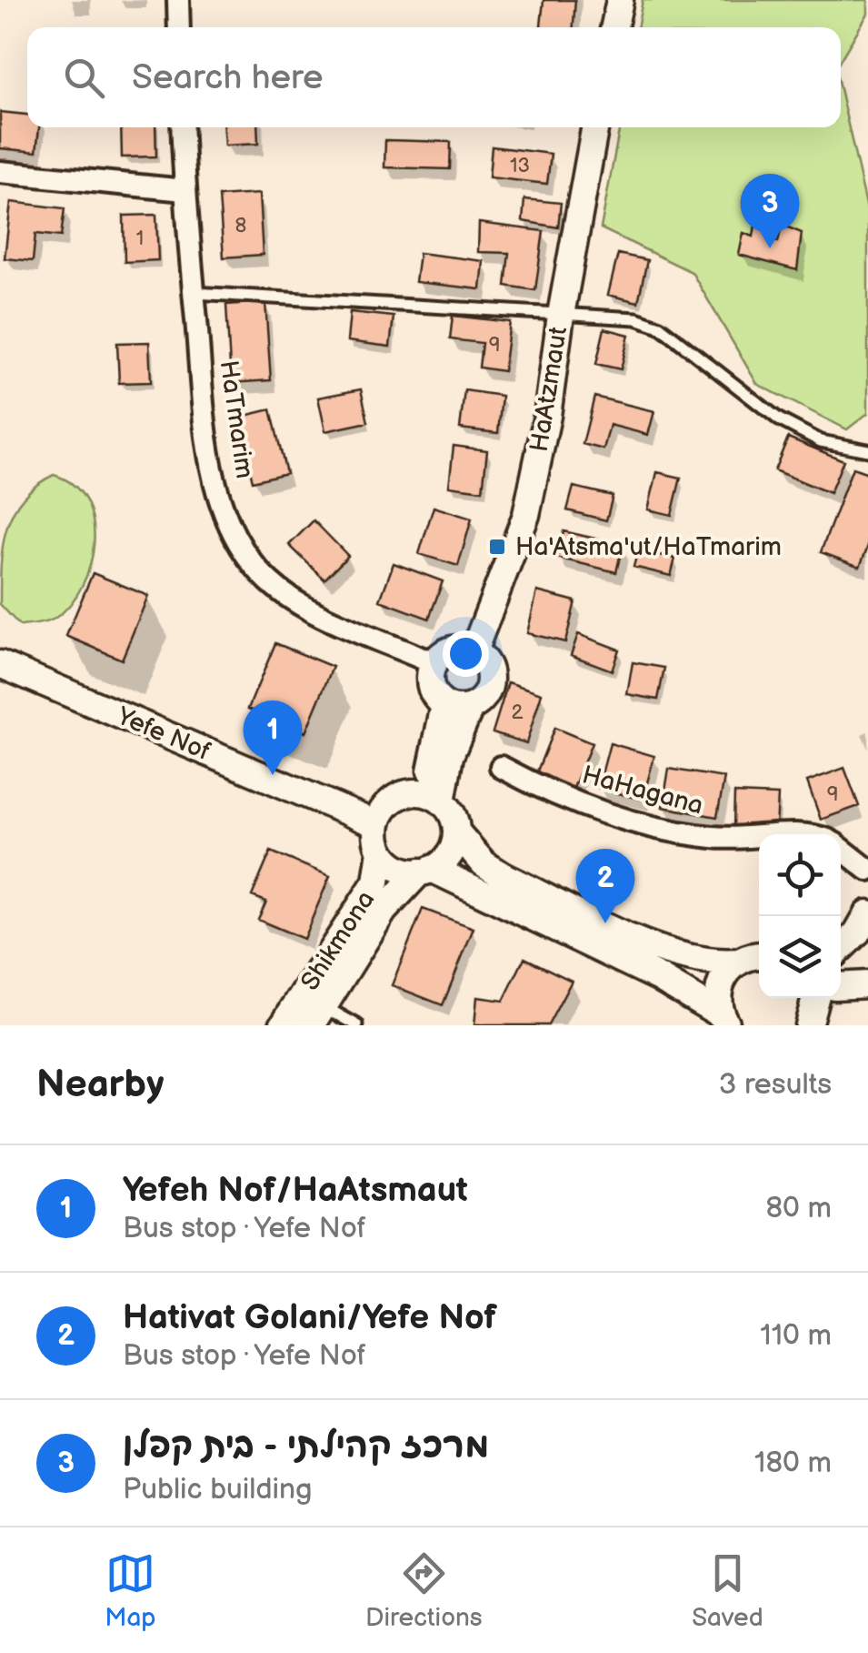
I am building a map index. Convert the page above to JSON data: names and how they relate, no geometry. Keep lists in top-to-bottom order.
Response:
{
  "streets": {
    "street": [
      "HaAtzmaut",
      "HaTmarim",
      "Yefe Nof",
      "HaHagana",
      "Shikmona"
    ]
  },
  "crossings": [
    ["HaAtzmaut", "HaTmarim"],
    ["Yefe Nof", "Shikmona"]
  ],
  "places": {
    "transit": ["Ha'Atsma'ut/HaTmarim"]
  },
  "house_numbers": [
    "13",
    "8",
    "1",
    "9",
    "2",
    "9"
  ],
  "page": {
    "search": "Search here",
    "pins": ["3", "1", "2"],
    "heading": ["Nearby", "3 results"],
    "list": [
      {
        "mark": "1",
        "name": "Yefeh Nof/HaAtsmaut",
        "note": "Bus stop · Yefe Nof",
        "value": "80 m"
      },
      {
        "mark": "2",
        "name": "Hativat Golani/Yefe Nof",
        "note": "Bus stop · Yefe Nof",
        "value": "110 m"
      },
      {
        "mark": "3",
        "name": "מרכז קהילתי - בית קפלן",
        "note": "Public building",
        "value": "180 m"
      }
    ],
    "nav": ["Map", "Directions", "Saved"]
  }
}
